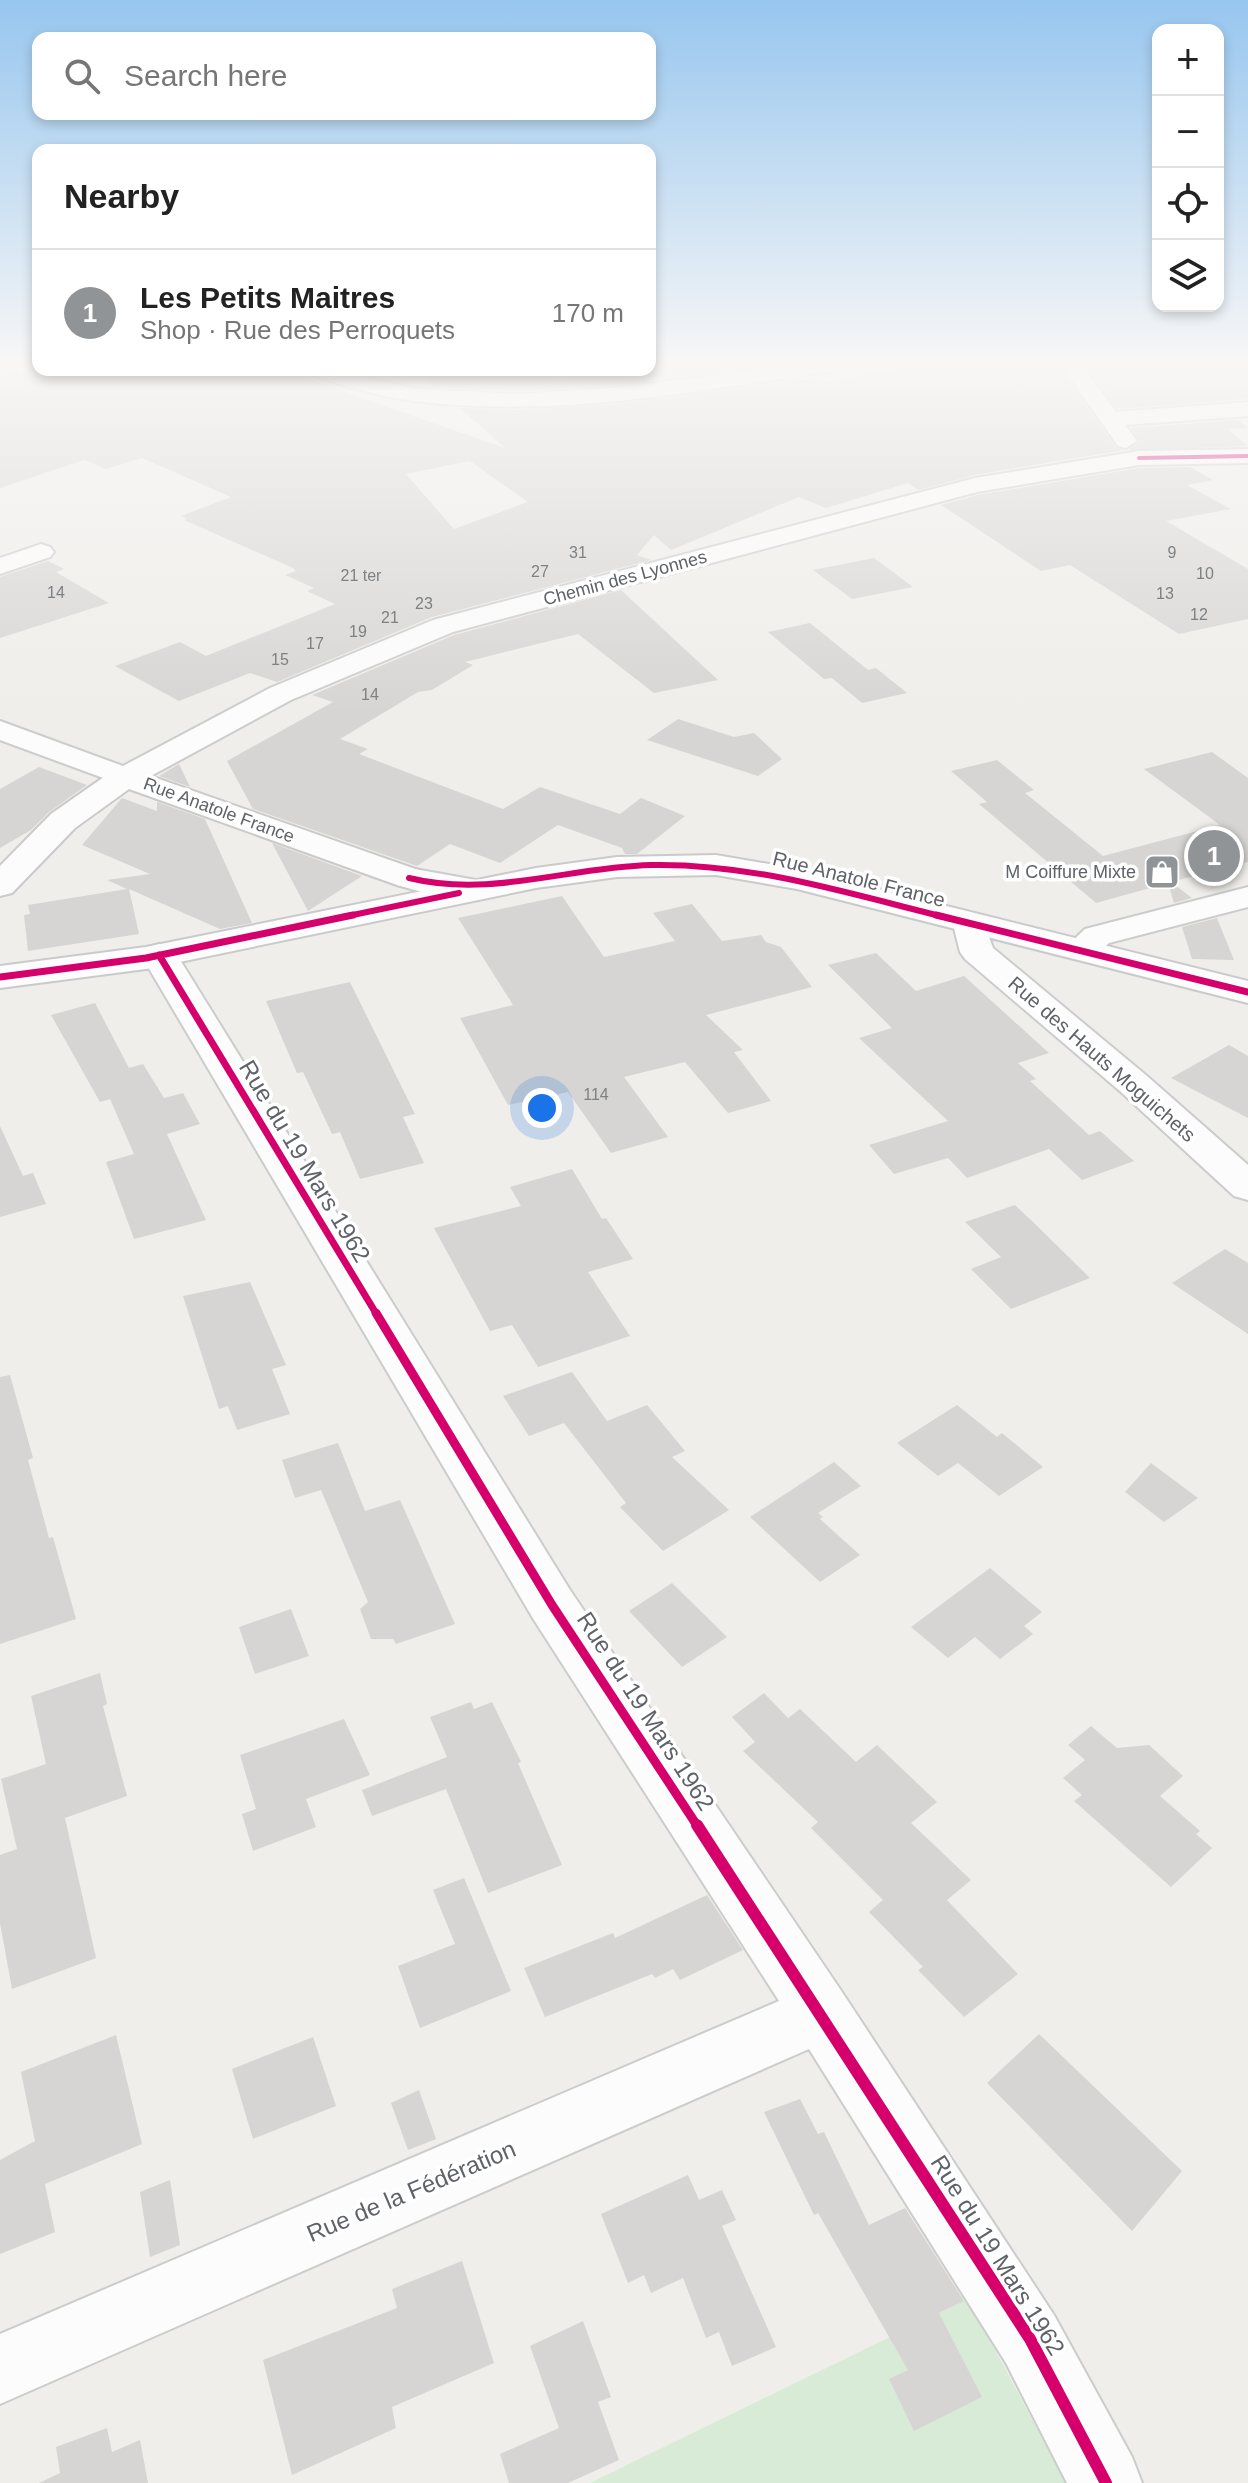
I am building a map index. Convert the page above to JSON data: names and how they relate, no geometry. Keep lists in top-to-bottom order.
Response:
{
  "streets": {
    "street": [
      "Chemin des Lyonnes",
      "Rue Anatole France",
      "Rue des Hauts Moguichets",
      "Rue du 19 Mars 1962",
      "Rue de la Fédération"
    ]
  },
  "crossings": [
    ["Chemin des Lyonnes", "Rue Anatole France"],
    ["Rue Anatole France", "Rue des Hauts Moguichets"],
    ["Rue Anatole France", "Rue du 19 Mars 1962"],
    ["Rue du 19 Mars 1962", "Rue de la Fédération"]
  ],
  "places": {
    "shop": ["M Coiffure Mixte"]
  },
  "house_numbers": [
    "31",
    "9",
    "27",
    "10",
    "21 ter",
    "14",
    "13",
    "23",
    "12",
    "21",
    "19",
    "17",
    "15",
    "14",
    "114"
  ],
  "page": {
    "map_buttons": ["+", "−"],
    "search": "Search here",
    "heading": "Nearby",
    "list": [
      {
        "mark": "1",
        "name": "Les Petits Maitres",
        "note": "Shop · Rue des Perroquets",
        "value": "170 m"
      }
    ],
    "pins": "1"
  }
}
